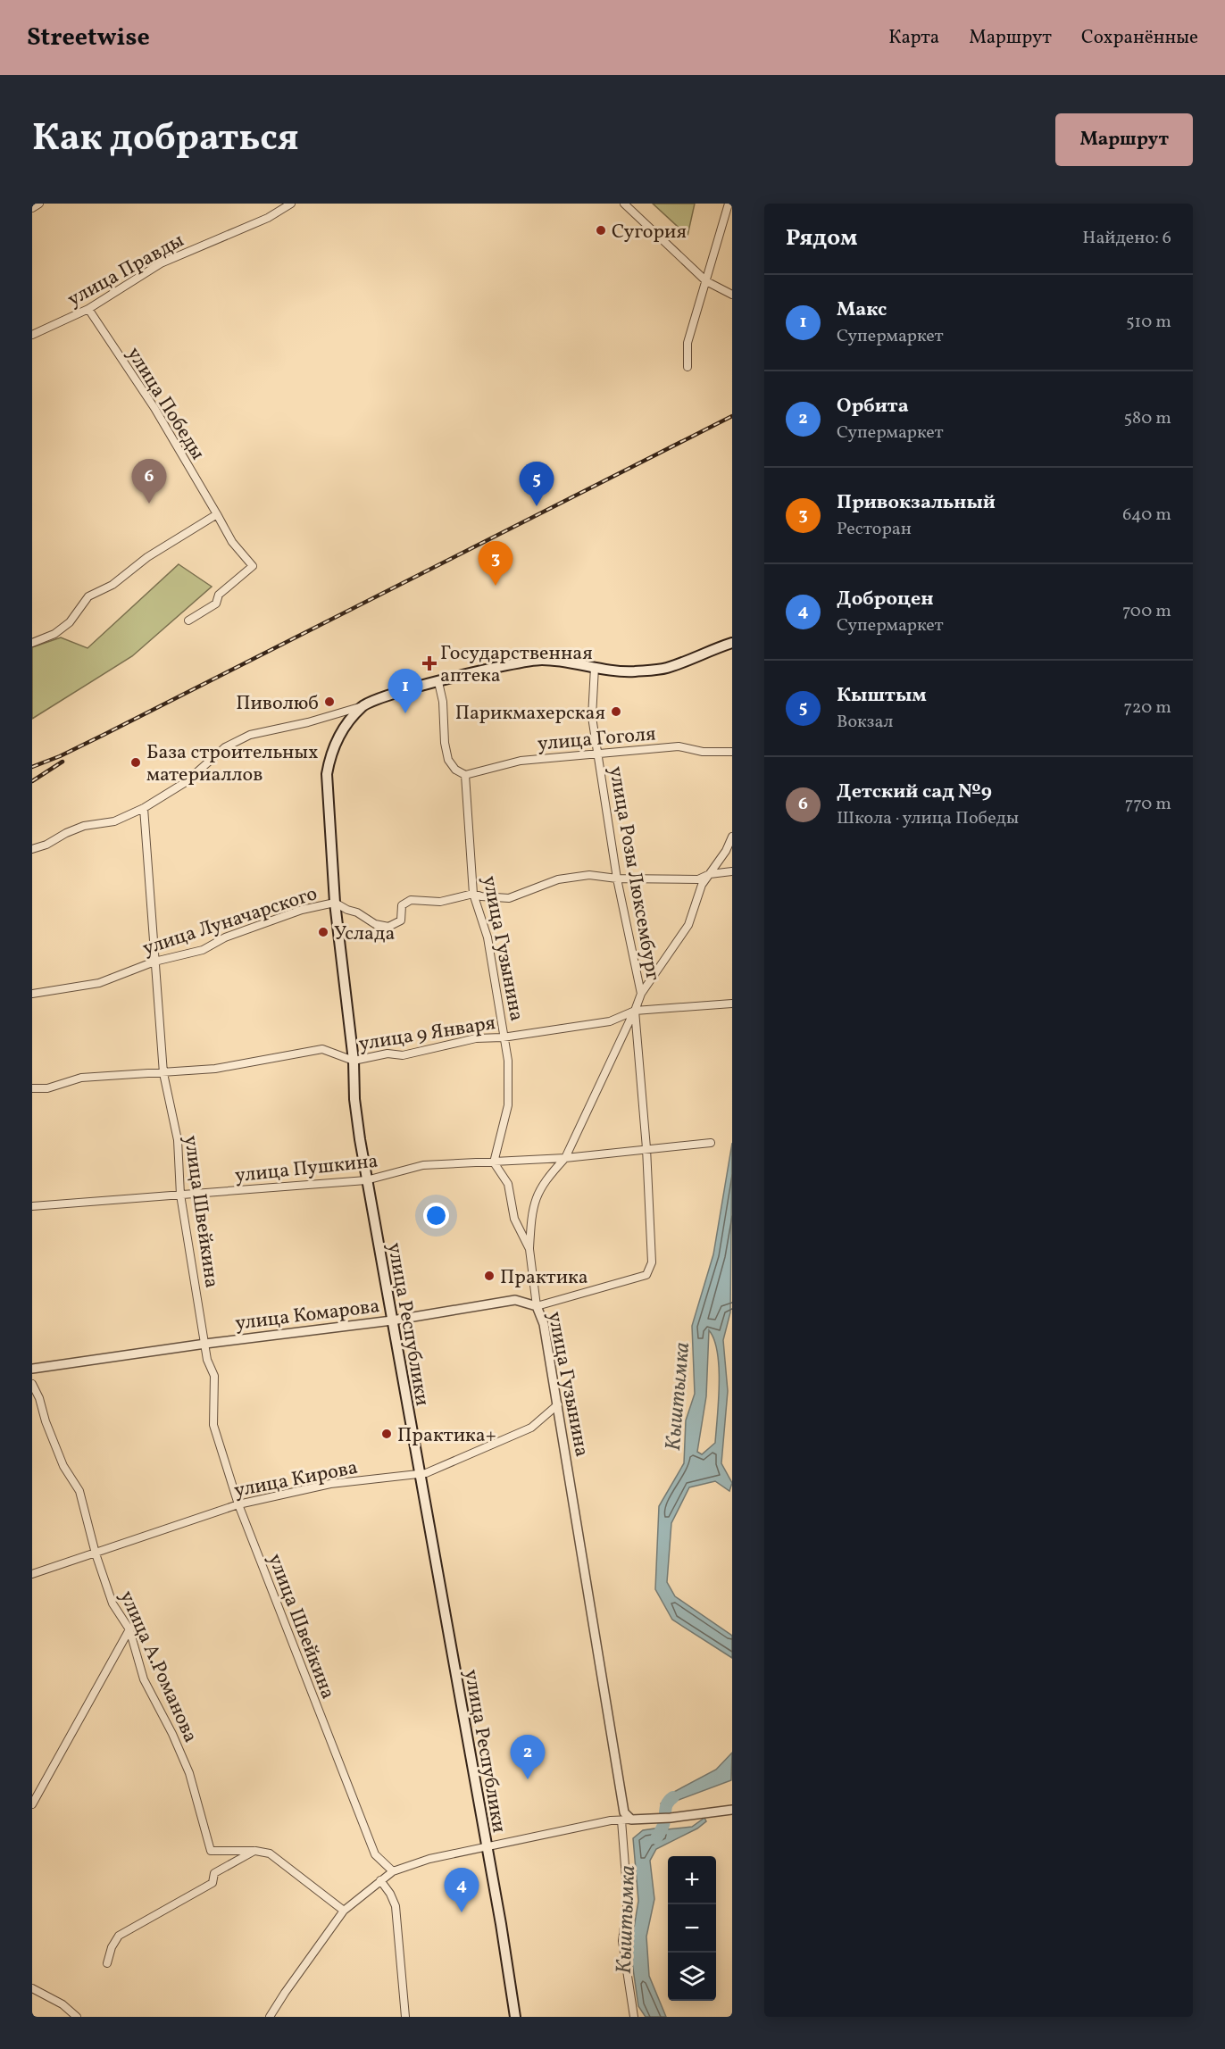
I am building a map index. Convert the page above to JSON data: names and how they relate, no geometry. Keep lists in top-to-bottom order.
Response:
{
  "streets": {
    "main road": ["улица Республики"],
    "street": [
      "улица Правды",
      "улица Победы",
      "улица Гоголя",
      "улица Розы Люксембург",
      "улица Луначарского",
      "улица Гузынина",
      "улица 9 Января",
      "улица Пушкина",
      "улица Швейкина",
      "улица Комарова",
      "улица Кирова",
      "улица А.Романова"
    ]
  },
  "crossings": [
    ["улица Правды", "улица Победы"],
    ["улица Гоголя", "улица Розы Люксембург"],
    ["улица Гоголя", "улица Гузынина"],
    ["улица Розы Люксембург", "улица Луначарского"],
    ["улица Розы Люксембург", "улица 9 Января"],
    ["улица Розы Люксембург", "улица Пушкина"],
    ["улица Розы Люксембург", "улица Комарова"],
    ["улица Луначарского", "улица Гузынина"],
    ["улица Луначарского", "улица Швейкина"],
    ["улица Луначарского", "улица Республики"],
    ["улица Гузынина", "улица 9 Января"],
    ["улица Гузынина", "улица Пушкина"],
    ["улица Гузынина", "улица Комарова"],
    ["улица Гузынина", "улица Кирова"],
    ["улица 9 Января", "улица Швейкина"],
    ["улица 9 Января", "улица Республики"],
    ["улица Пушкина", "улица Швейкина"],
    ["улица Пушкина", "улица Республики"],
    ["улица Швейкина", "улица Комарова"],
    ["улица Швейкина", "улица Кирова"],
    ["улица Комарова", "улица Республики"],
    ["улица Республики", "улица Кирова"],
    ["улица Кирова", "улица А.Романова"]
  ],
  "water": ["Кыштымка"],
  "places": {
    "other": [
      "Сугория",
      "Пиволюб",
      "Парикмахерская",
      "База cтроительных материаллов",
      "Услада",
      "Практика",
      "Практика+"
    ],
    "health": ["Государственная аптека"]
  },
  "page": {
    "header": "Streetwise",
    "nav": ["Карта", "Маршрут", "Сохранённые"],
    "title": "Как добраться",
    "buttons": "Маршрут",
    "heading": ["Рядом", "Найдено: 6"],
    "list": [
      {
        "mark": "1",
        "name": "Макс",
        "note": "Супермаркет",
        "value": "510 m"
      },
      {
        "mark": "2",
        "name": "Орбита",
        "note": "Супермаркет",
        "value": "580 m"
      },
      {
        "mark": "3",
        "name": "Привокзальный",
        "note": "Ресторан",
        "value": "640 m"
      },
      {
        "mark": "4",
        "name": "Доброцен",
        "note": "Супермаркет",
        "value": "700 m"
      },
      {
        "mark": "5",
        "name": "Кыштым",
        "note": "Вокзал",
        "value": "720 m"
      },
      {
        "mark": "6",
        "name": "Детский сад №9",
        "note": "Школа · улица Победы",
        "value": "770 m"
      }
    ],
    "pins": [
      "6",
      "5",
      "3",
      "1",
      "2",
      "4"
    ],
    "map_buttons": ["+", "−"]
  }
}
